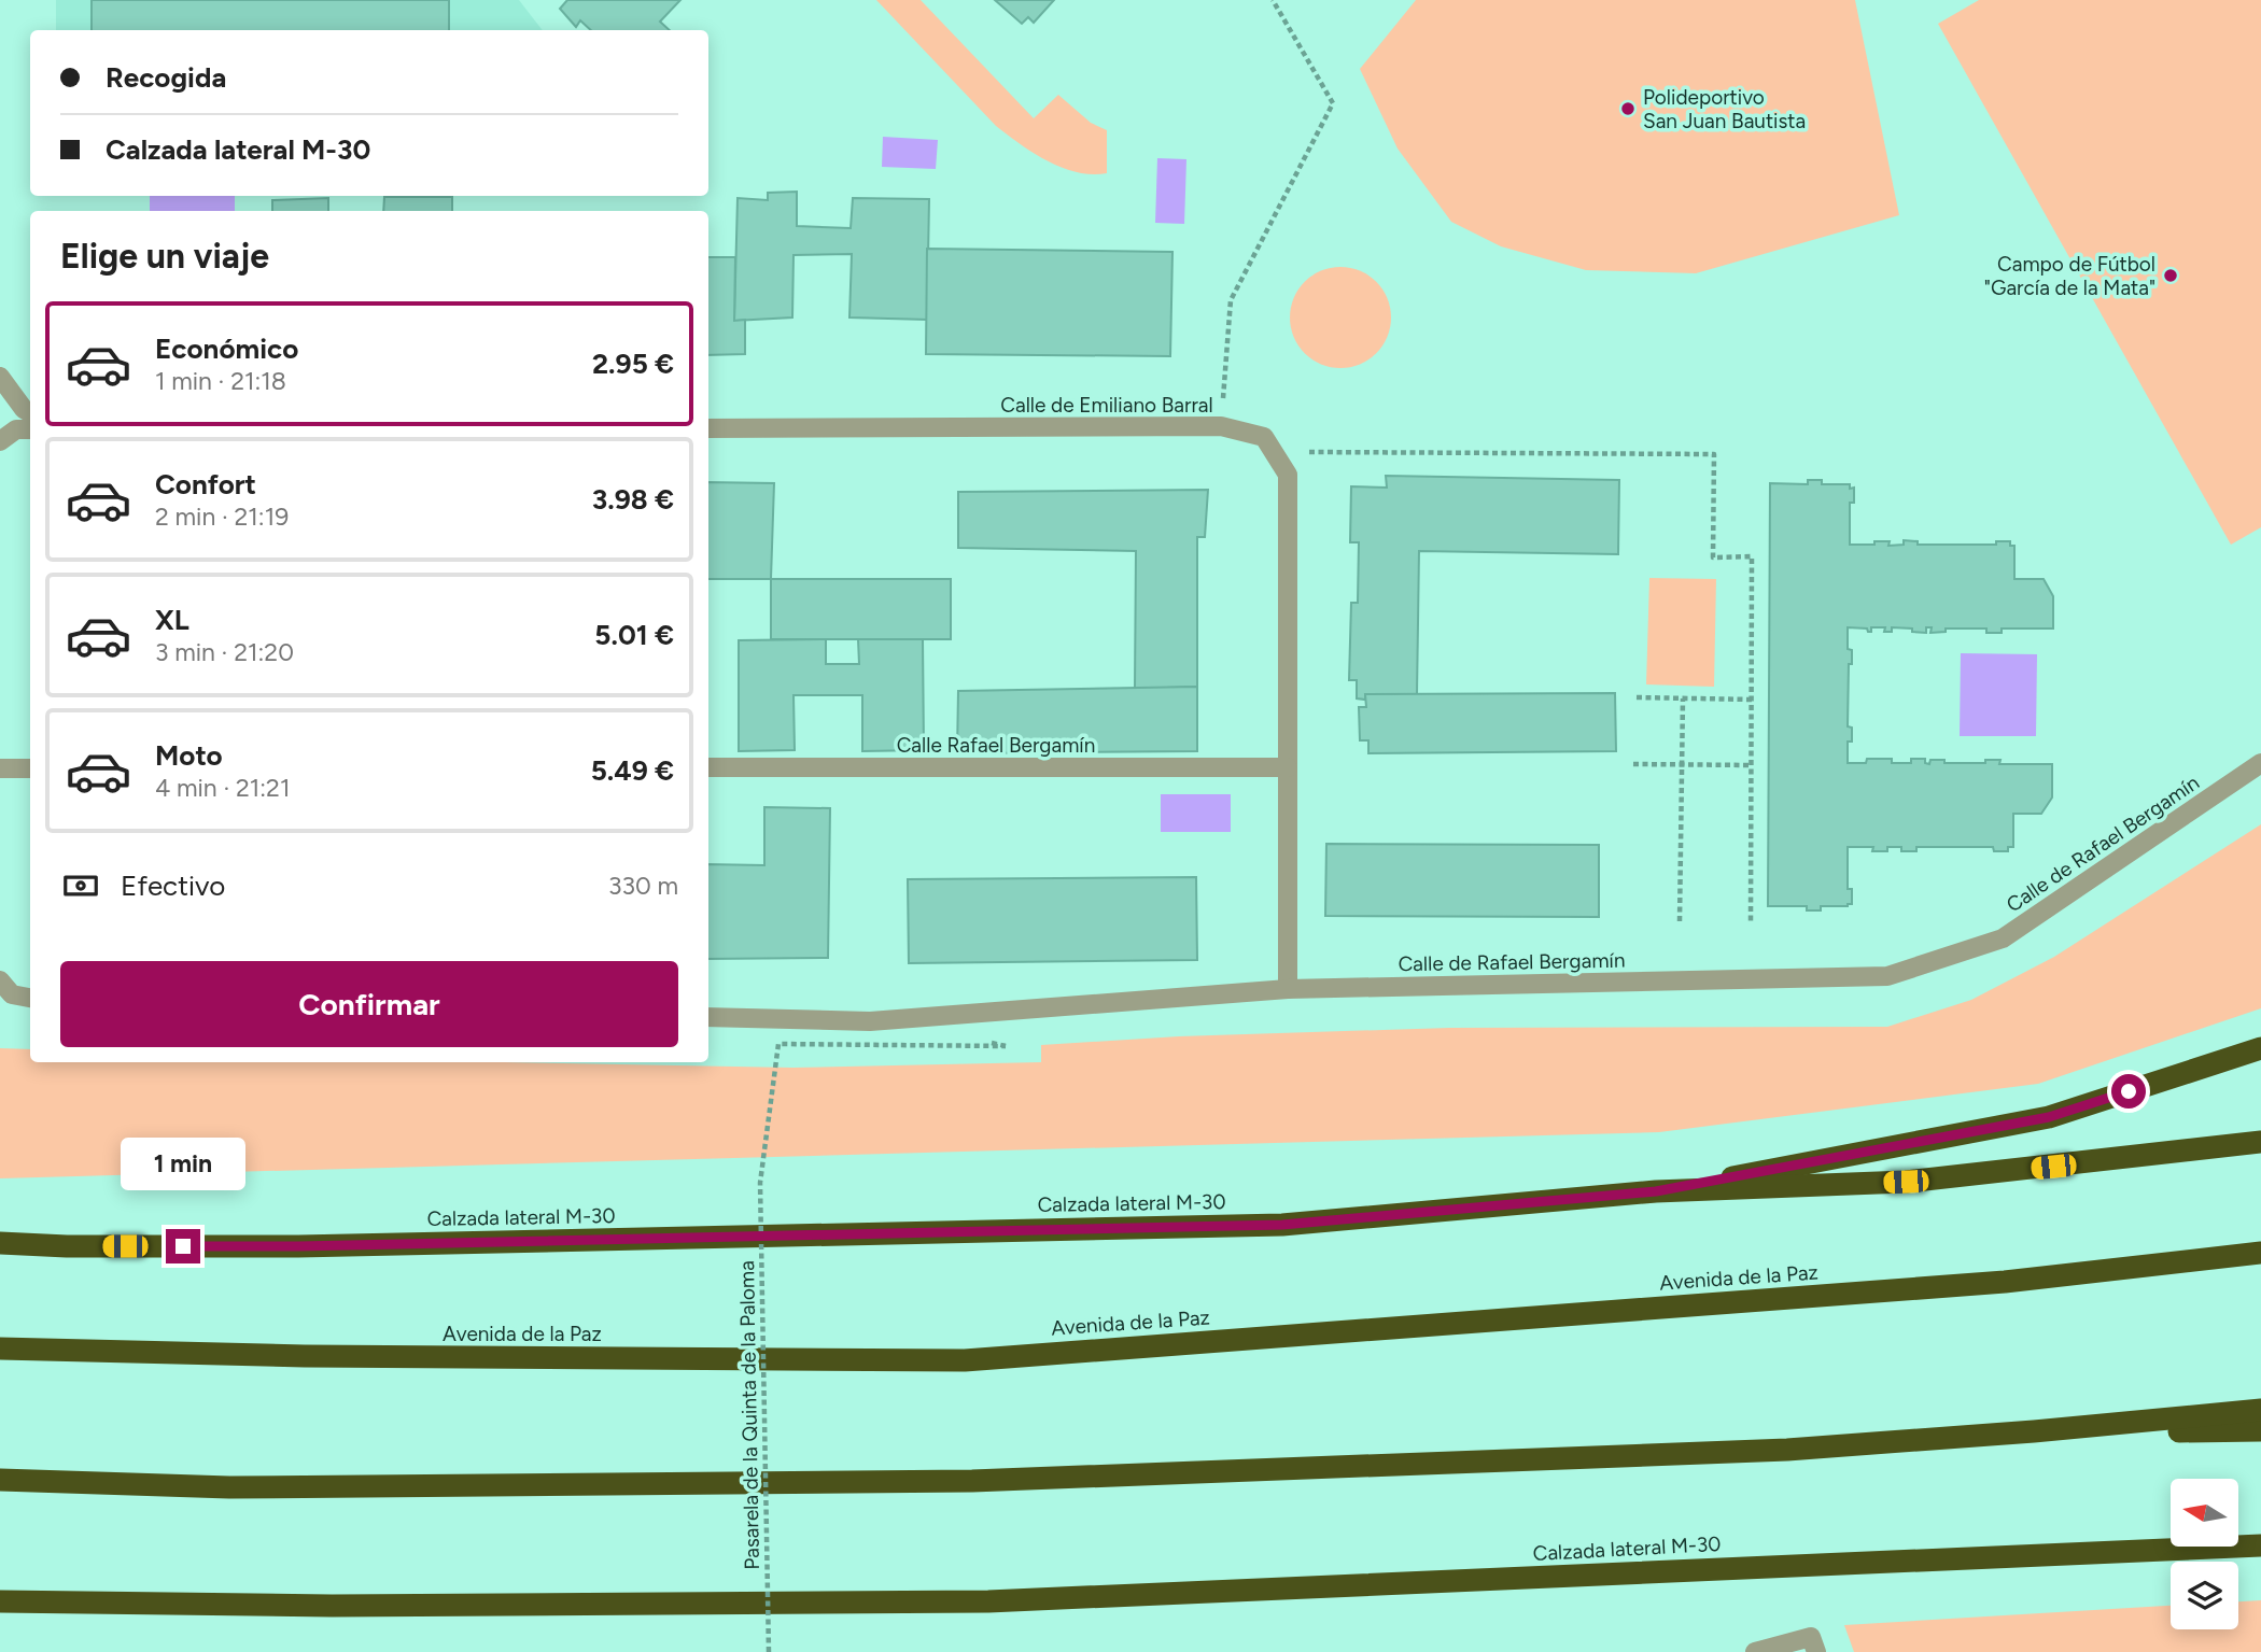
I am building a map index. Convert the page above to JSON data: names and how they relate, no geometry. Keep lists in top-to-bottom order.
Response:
{
  "streets": {
    "highway": ["Calzada lateral M-30", "Avenida de la Paz"],
    "street": ["Calle de Emiliano Barral", "Calle Rafael Bergamín", "Calle de Rafael Bergamín"],
    "path": ["Pasarela de la Quinta de la Paloma"]
  },
  "places": ["Polideportivo San Juan Bautista", "Campo de Fútbol \"García de la Mata\""],
  "north": "left",
  "page": {
    "banner": ["Recogida", "Calzada lateral M-30"],
    "heading": "Elige un viaje",
    "list": [
      {
        "name": "Económico",
        "note": "1 min · 21:18",
        "value": "2.95 €"
      },
      {
        "name": "Confort",
        "note": "2 min · 21:19",
        "value": "3.98 €"
      },
      {
        "name": "XL",
        "note": "3 min · 21:20",
        "value": "5.01 €"
      },
      {
        "name": "Moto",
        "note": "4 min · 21:21",
        "value": "5.49 €"
      }
    ],
    "pay": ["Efectivo", "330 m"],
    "buttons": "Confirmar",
    "bubble": "1 min"
  }
}
